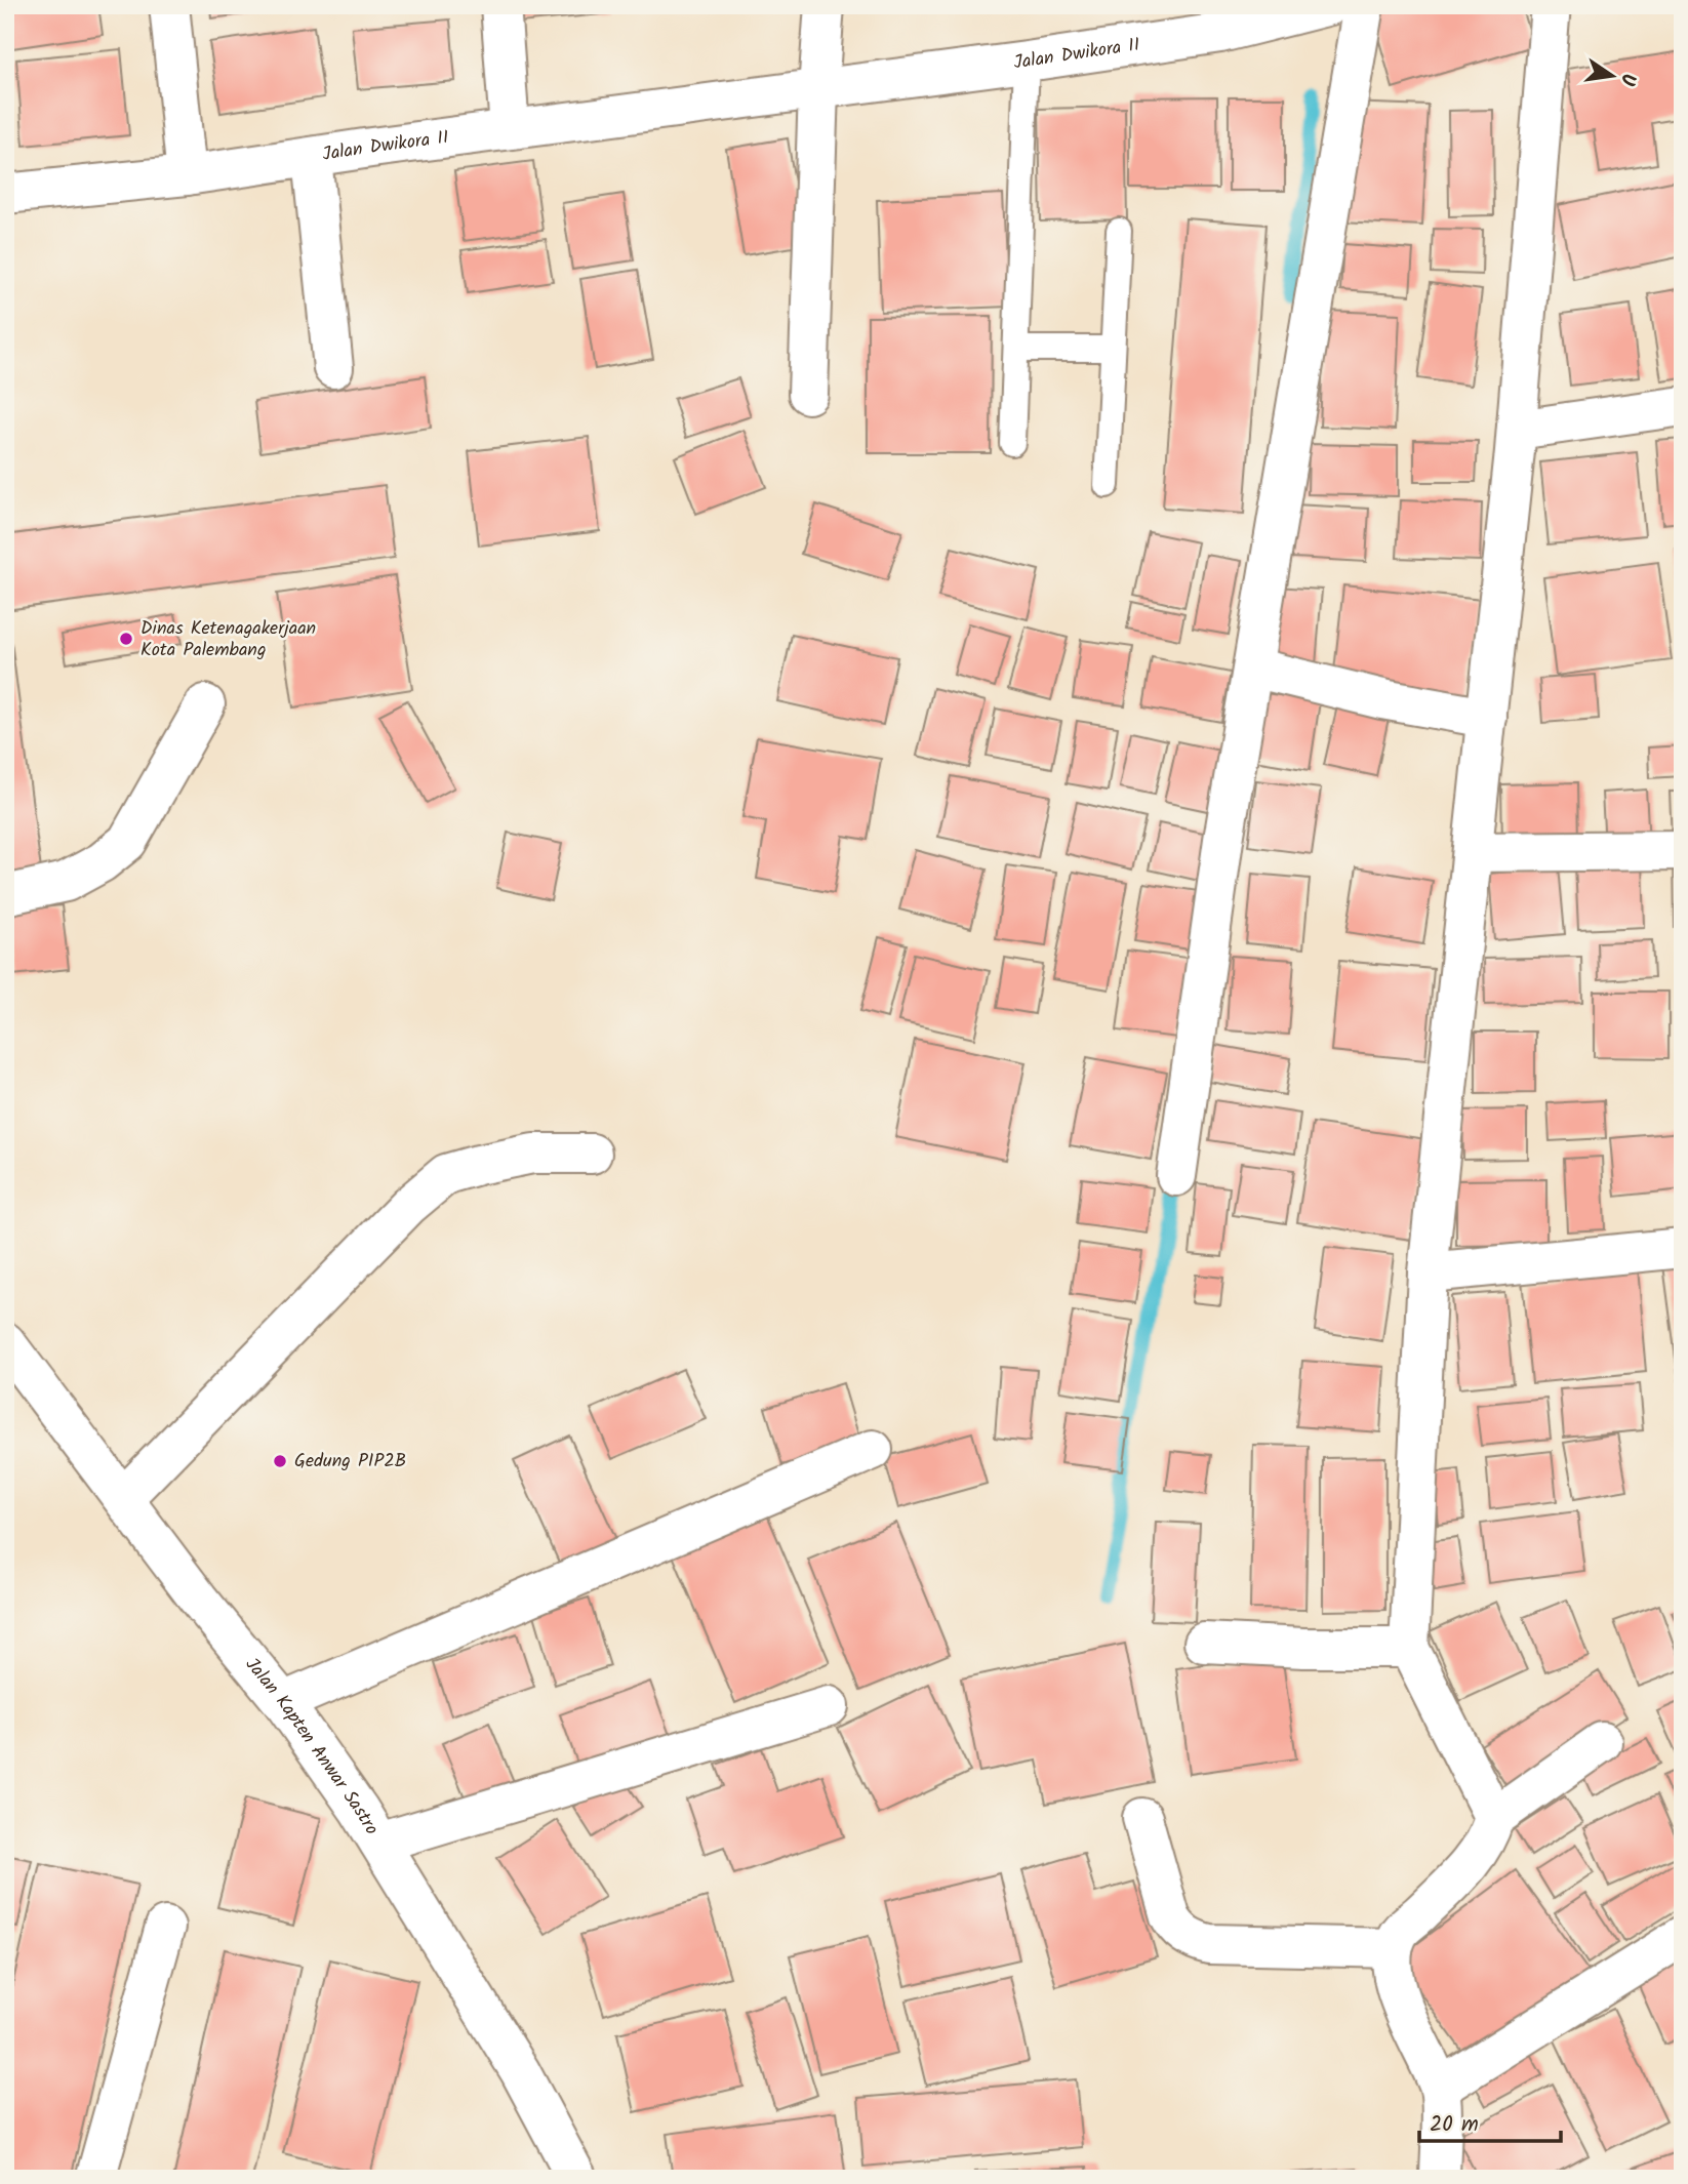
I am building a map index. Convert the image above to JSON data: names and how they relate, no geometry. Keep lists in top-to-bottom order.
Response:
{
  "streets": {
    "street": ["Jalan Dwikora II", "Jalan Kapten Anwar Sastro"]
  },
  "places": ["Dinas Ketenagakerjaan Kota Palembang", "Gedung PIP2B"],
  "scale_bar": "20 m",
  "north": "right"
}
